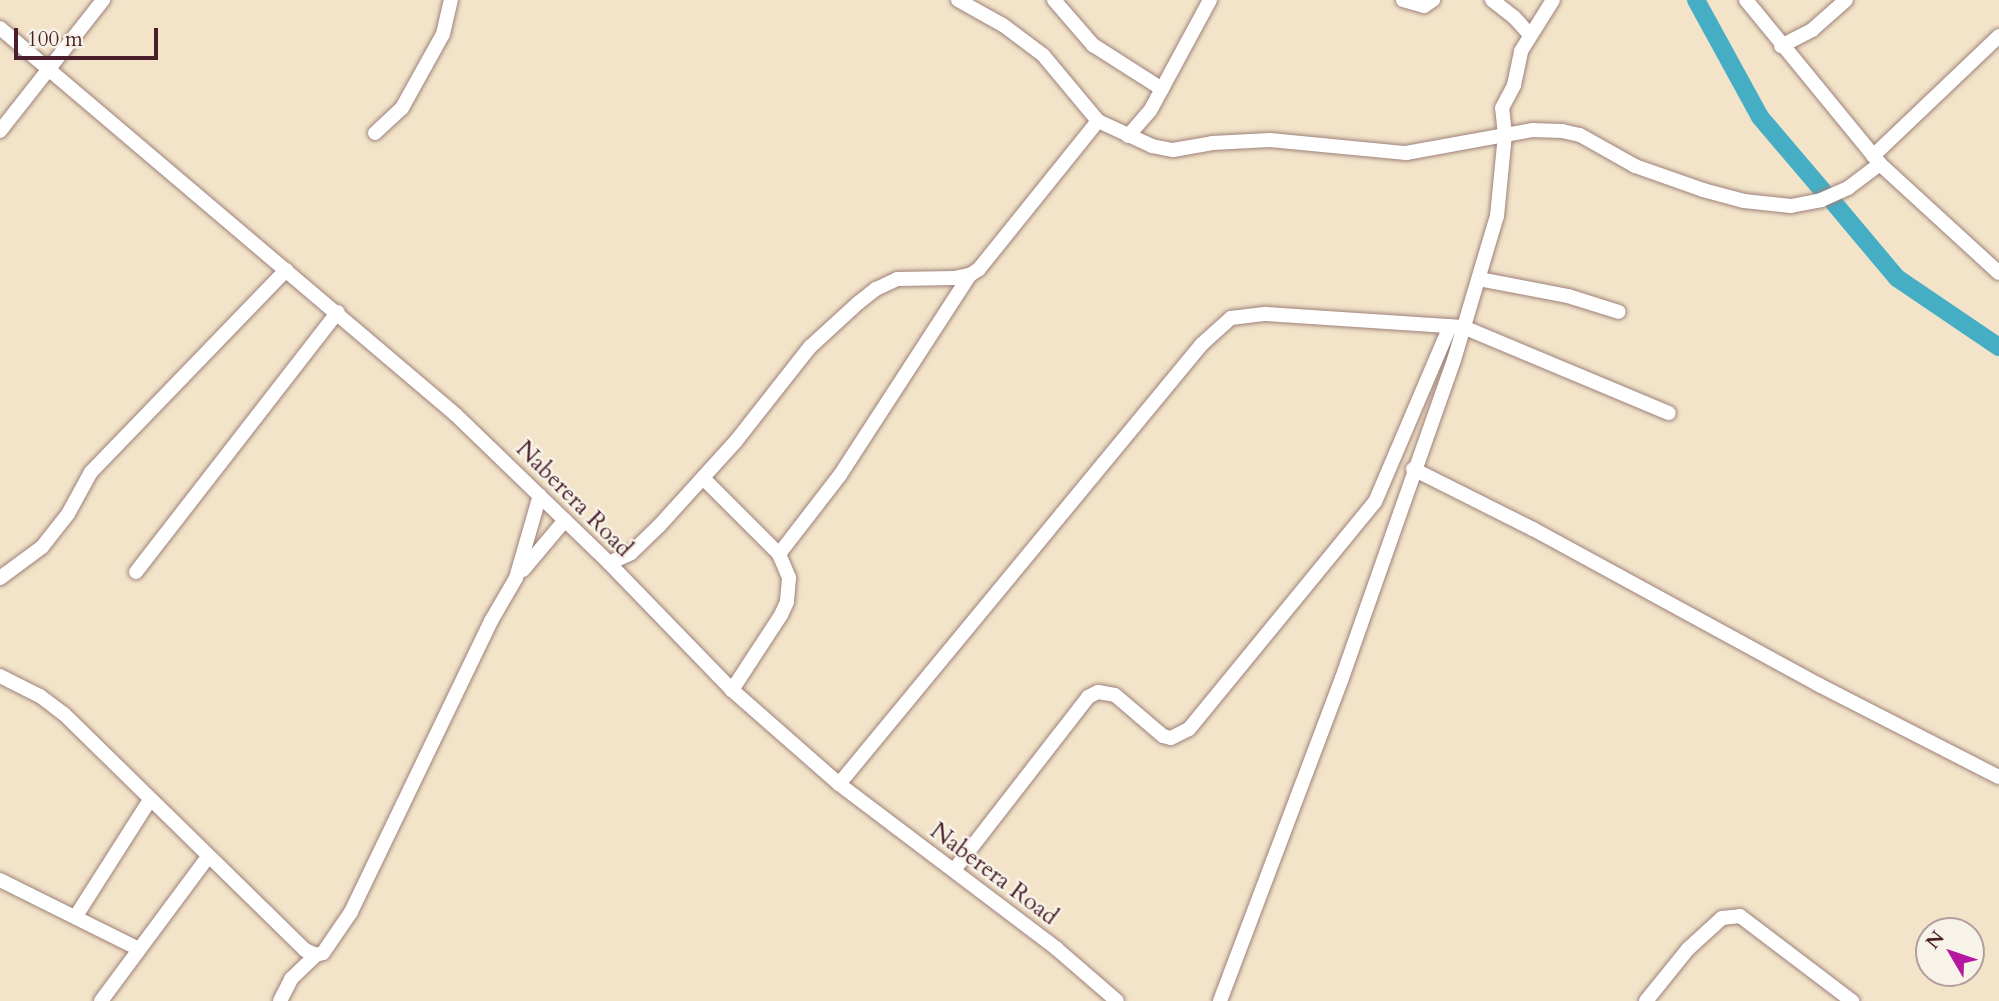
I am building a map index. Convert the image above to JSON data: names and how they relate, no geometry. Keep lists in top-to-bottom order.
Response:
{
  "streets": {
    "street": ["Naberera Road"]
  },
  "scale_bar": "100 m",
  "north": "top left"
}
